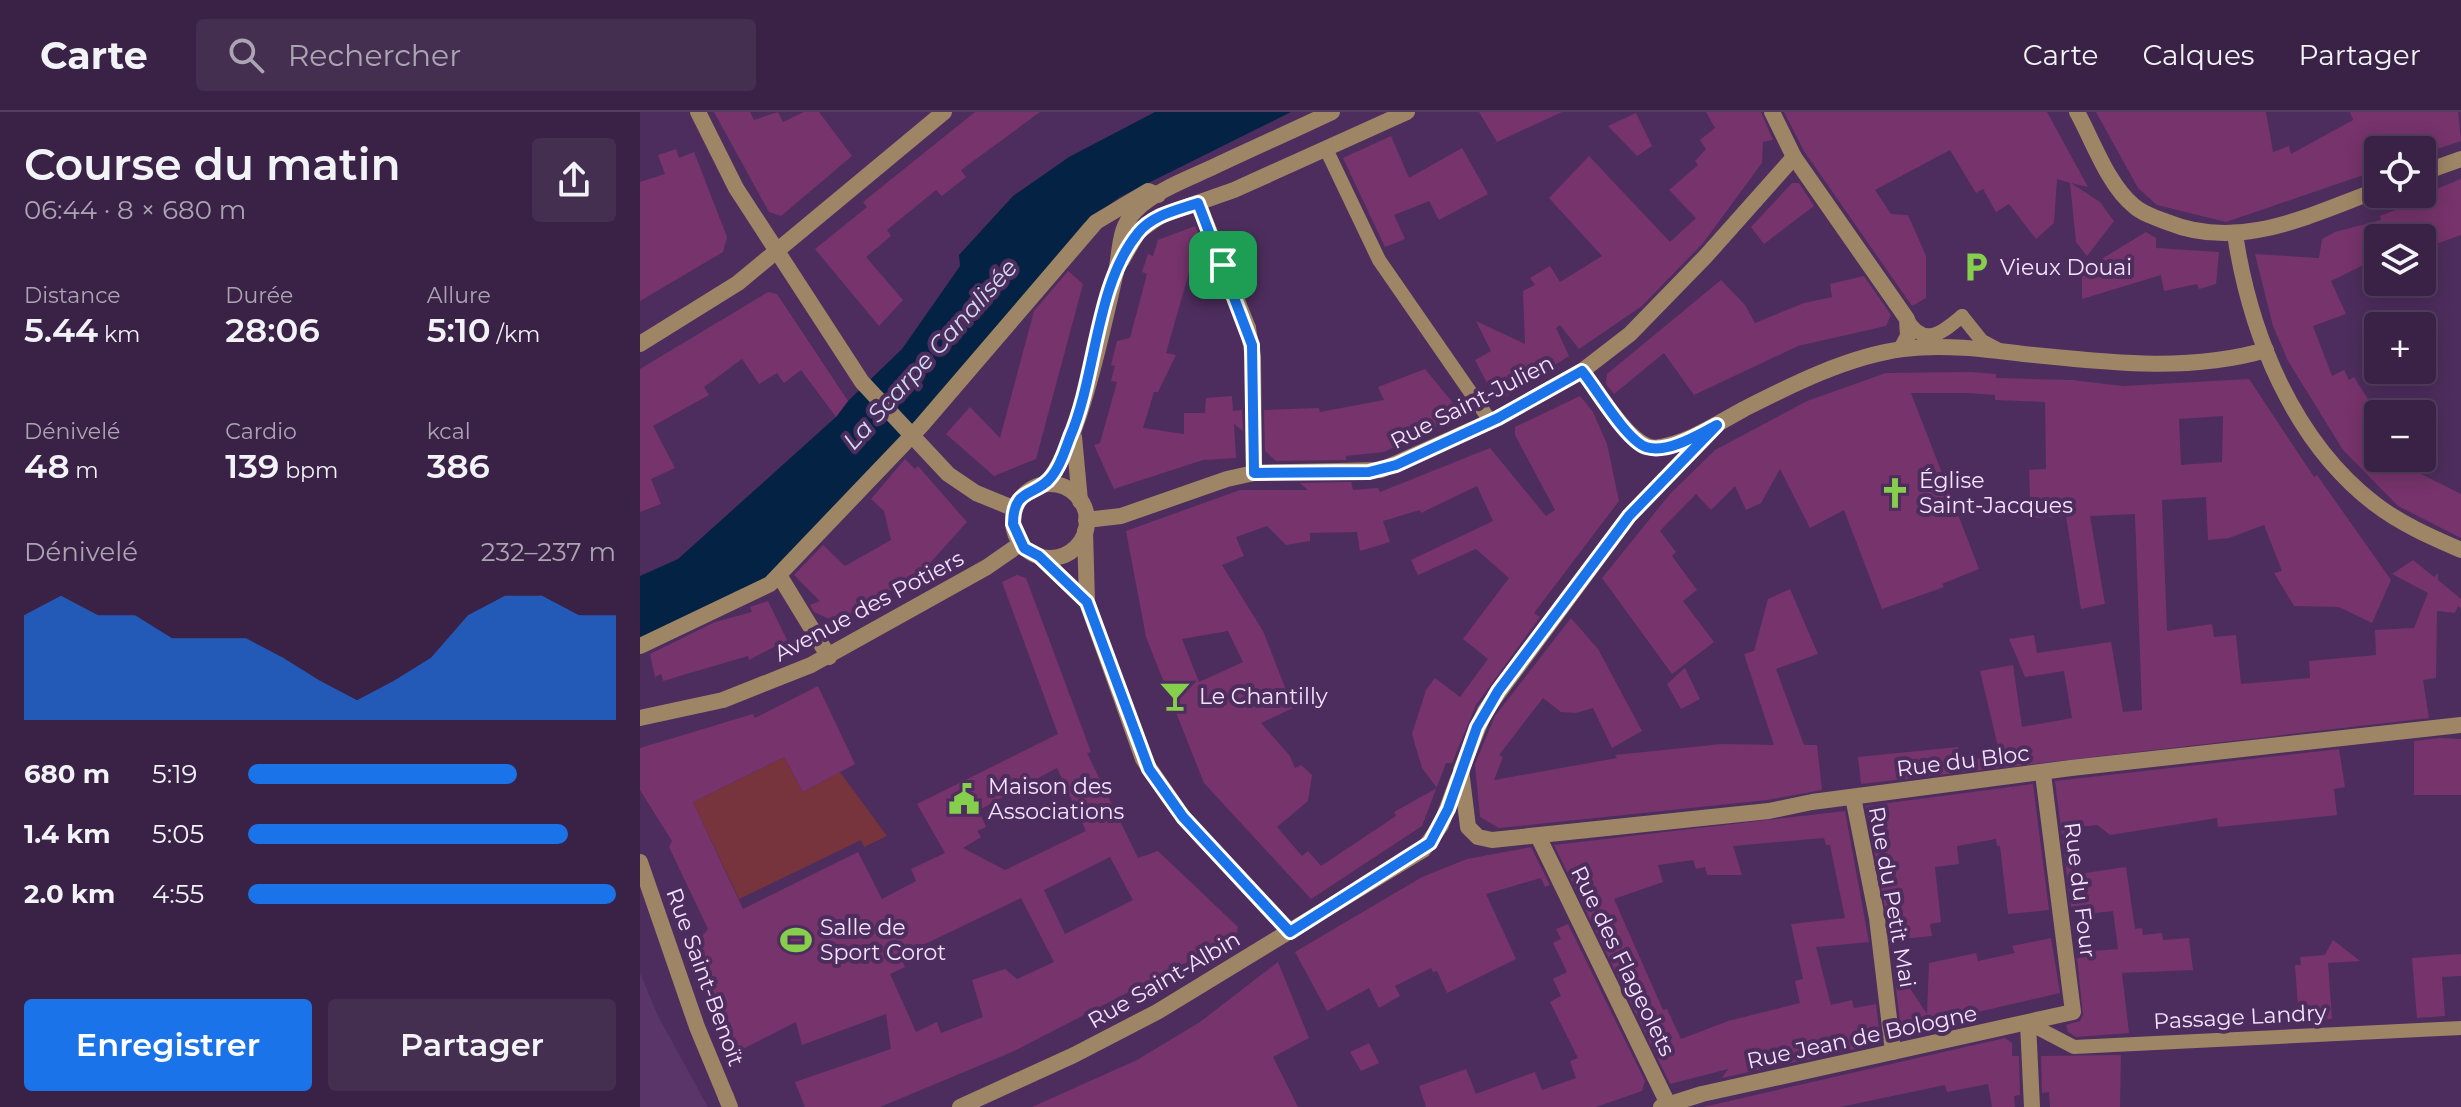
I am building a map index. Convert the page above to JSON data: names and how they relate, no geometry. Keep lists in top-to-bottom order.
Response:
{
  "streets": {
    "street": [
      "Rue Saint-Julien",
      "Avenue des Potiers",
      "Rue du Bloc",
      "Rue du Four",
      "Rue du Petit Mai",
      "Rue des Flageolets",
      "Rue Saint-Benoït",
      "Rue Saint-Albin",
      "Rue Jean de Bologne"
    ],
    "lane": ["Passage Landry"]
  },
  "crossings": [
    ["Rue Saint-Julien", "Avenue des Potiers"],
    ["Rue du Bloc", "Rue du Four"],
    ["Rue du Bloc", "Rue du Petit Mai"],
    ["Rue du Bloc", "Rue des Flageolets"],
    ["Rue du Bloc", "Rue Saint-Albin"],
    ["Rue du Four", "Rue Jean de Bologne"],
    ["Rue du Petit Mai", "Rue Jean de Bologne"],
    ["Rue des Flageolets", "Rue Jean de Bologne"],
    ["Passage Landry", "Rue Jean de Bologne"]
  ],
  "water": ["La Scarpe Canalisée"],
  "places": {
    "parking": ["Vieux Douai"],
    "church": ["Église Saint-Jacques"],
    "bar": ["Le Chantilly"],
    "public building": ["Maison des Associations"],
    "sports": ["Salle de Sport Corot"]
  },
  "page": {
    "header": "Carte",
    "search": "Rechercher",
    "nav": ["Carte", "Calques", "Partager"],
    "heading": ["Course du matin", "06:44 · 8 × 680 m"],
    "map_buttons": ["+", "−"],
    "stats": [
      ["Distance", "5.44 km"],
      ["Durée", "28:06"],
      ["Allure", "5:10 /km"],
      ["Dénivelé", "48 m"],
      ["Cardio", "139 bpm"],
      ["kcal", "386"]
    ],
    "chart": ["Dénivelé", "232–237 m"],
    "list": [
      {
        "name": "680 m",
        "note": "5:19"
      },
      {
        "name": "1.4 km",
        "note": "5:05"
      },
      {
        "name": "2.0 km",
        "note": "4:55"
      }
    ],
    "buttons": ["Enregistrer", "Partager"]
  }
}
